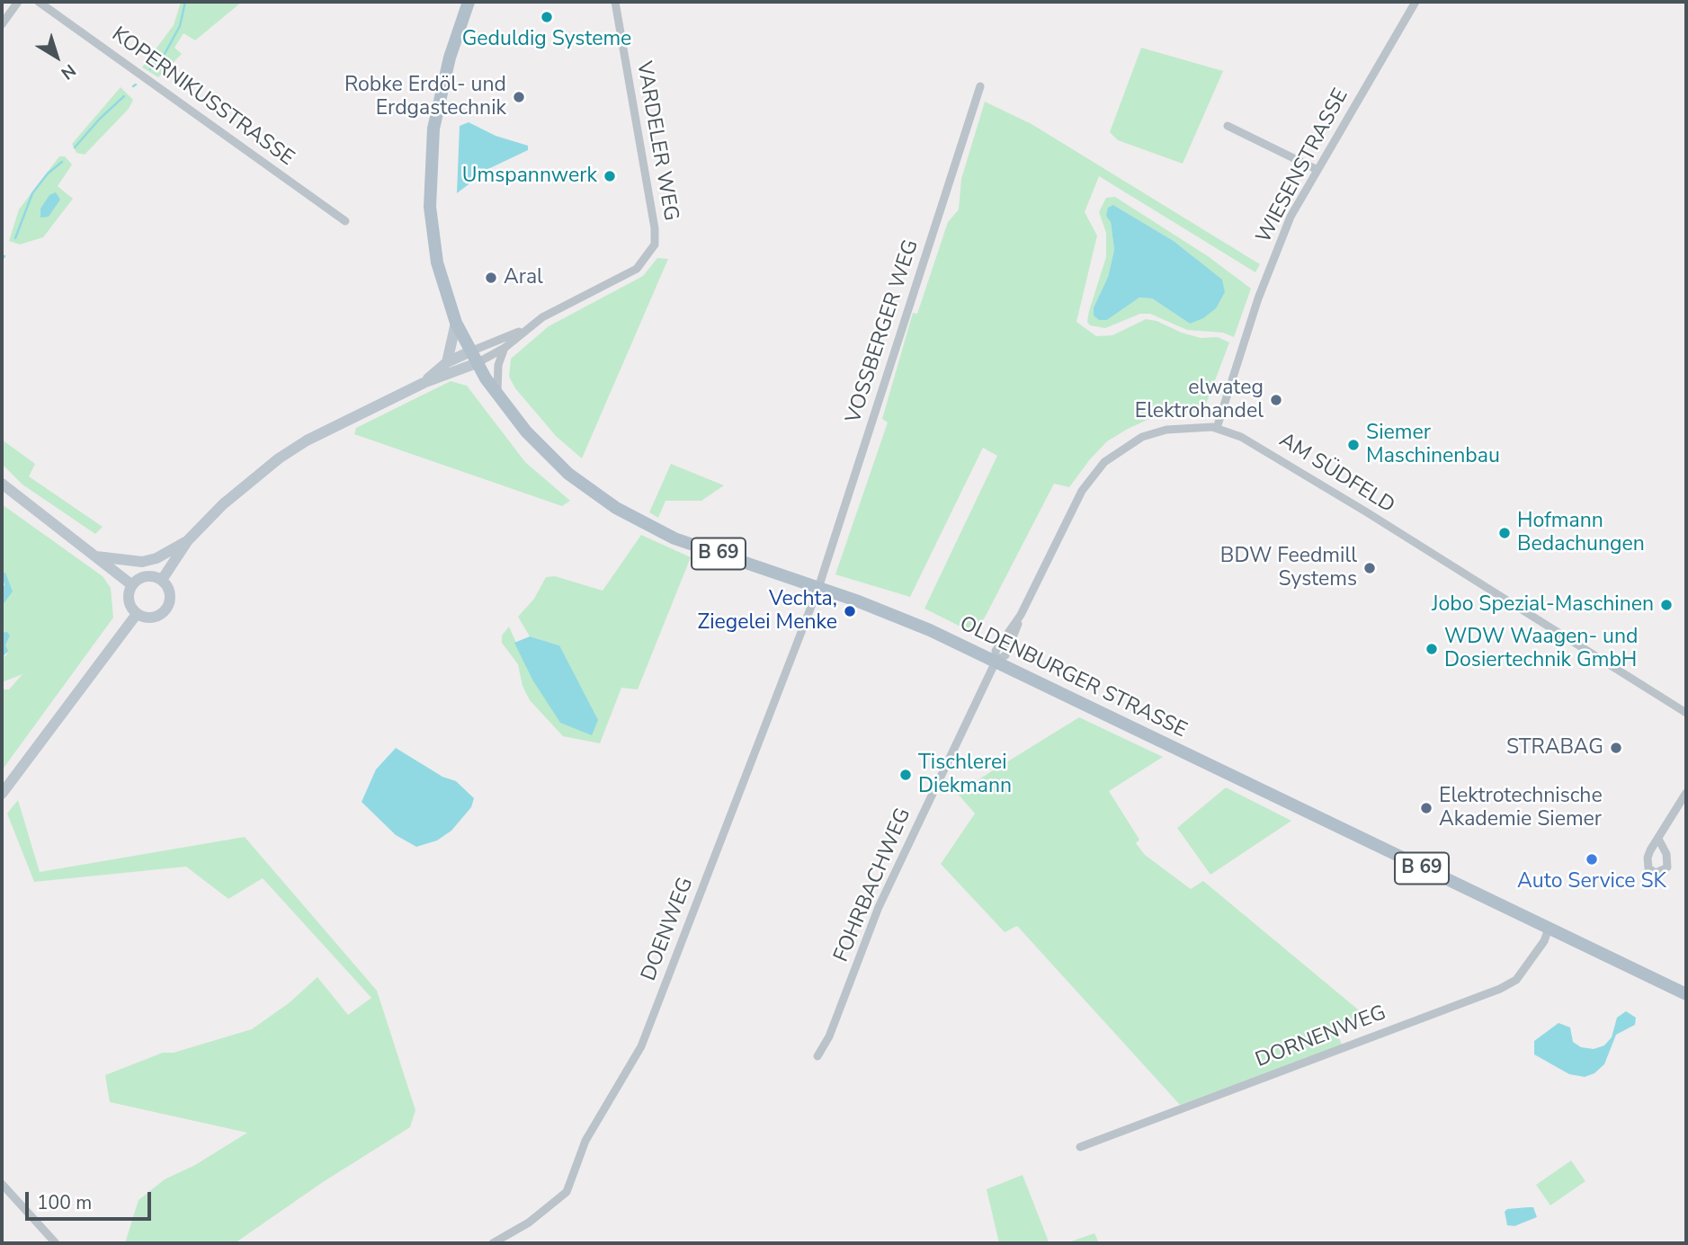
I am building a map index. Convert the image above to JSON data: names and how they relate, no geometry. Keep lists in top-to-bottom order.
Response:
{
  "streets": {
    "main road": ["B 69", "OLDENBURGER STRASSE"],
    "street": [
      "KOPERNIKUSSTRASSE",
      "VARDELER WEG",
      "WIESENSTRASSE",
      "VOSSBERGER WEG",
      "AM SÜDFELD",
      "FOHRBACHWEG",
      "DOENWEG",
      "DORNENWEG"
    ]
  },
  "crossings": [
    ["VARDELER WEG", "B 69"],
    ["VARDELER WEG", "OLDENBURGER STRASSE"],
    ["WIESENSTRASSE", "AM SÜDFELD"],
    ["VOSSBERGER WEG", "OLDENBURGER STRASSE"],
    ["VOSSBERGER WEG", "DOENWEG"],
    ["AM SÜDFELD", "OLDENBURGER STRASSE"],
    ["AM SÜDFELD", "FOHRBACHWEG"],
    ["B 69", "OLDENBURGER STRASSE"],
    ["OLDENBURGER STRASSE", "FOHRBACHWEG"],
    ["OLDENBURGER STRASSE", "DOENWEG"],
    ["OLDENBURGER STRASSE", "DORNENWEG"]
  ],
  "places": [
    "Geduldig Systeme",
    "Robke Erdöl- und Erdgastechnik",
    "Umspannwerk",
    "Aral",
    "elwateg Elektrohandel",
    "Siemer Maschinenbau",
    "Hofmann Bedachungen",
    "BDW Feedmill Systems",
    "Jobo Spezial-Maschinen",
    "Vechta, Ziegelei Menke",
    "WDW Waagen- und Dosiertechnik GmbH",
    "STRABAG",
    "Tischlerei Diekmann",
    "Elektrotechnische Akademie Siemer",
    "Auto Service SK"
  ],
  "scale_bar": "100 m",
  "north": "bottom right"
}
